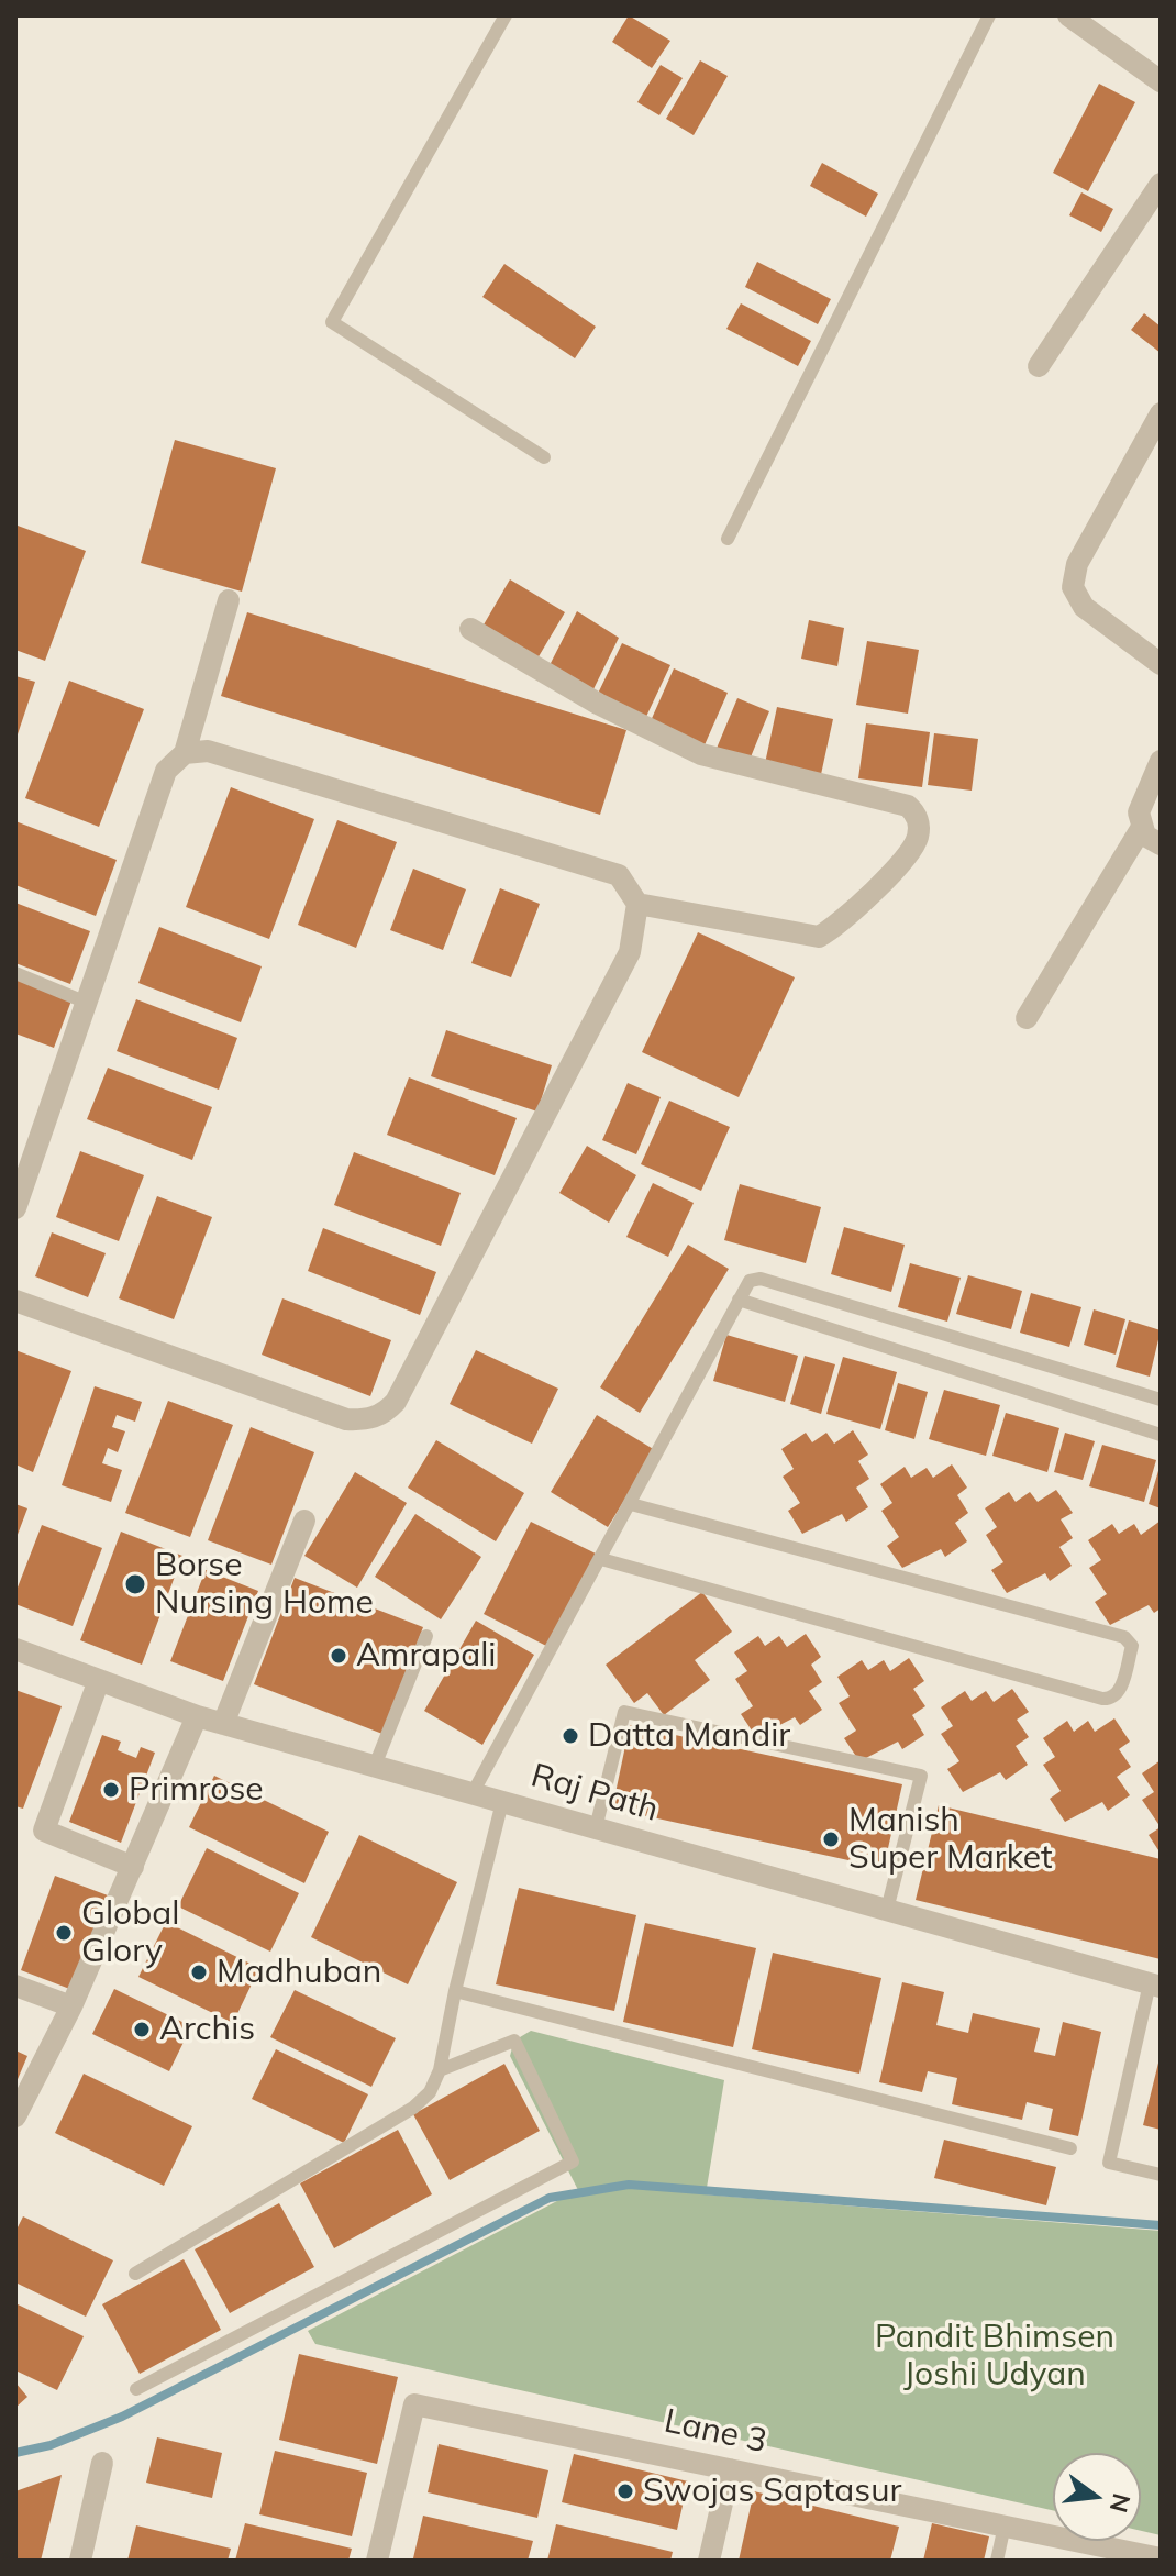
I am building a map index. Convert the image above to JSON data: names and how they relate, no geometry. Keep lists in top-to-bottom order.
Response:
{
  "streets": {
    "street": ["Raj Path", "Lane 3"]
  },
  "parks": ["Pandit Bhimsen Joshi Udyan"],
  "places": [
    "Borse Nursing Home",
    "Amrapali",
    "Datta Mandir",
    "Primrose",
    "Manish Super Market",
    "Global Glory",
    "Madhuban",
    "Archis",
    "Swojas Saptasur"
  ],
  "north": "right"
}
